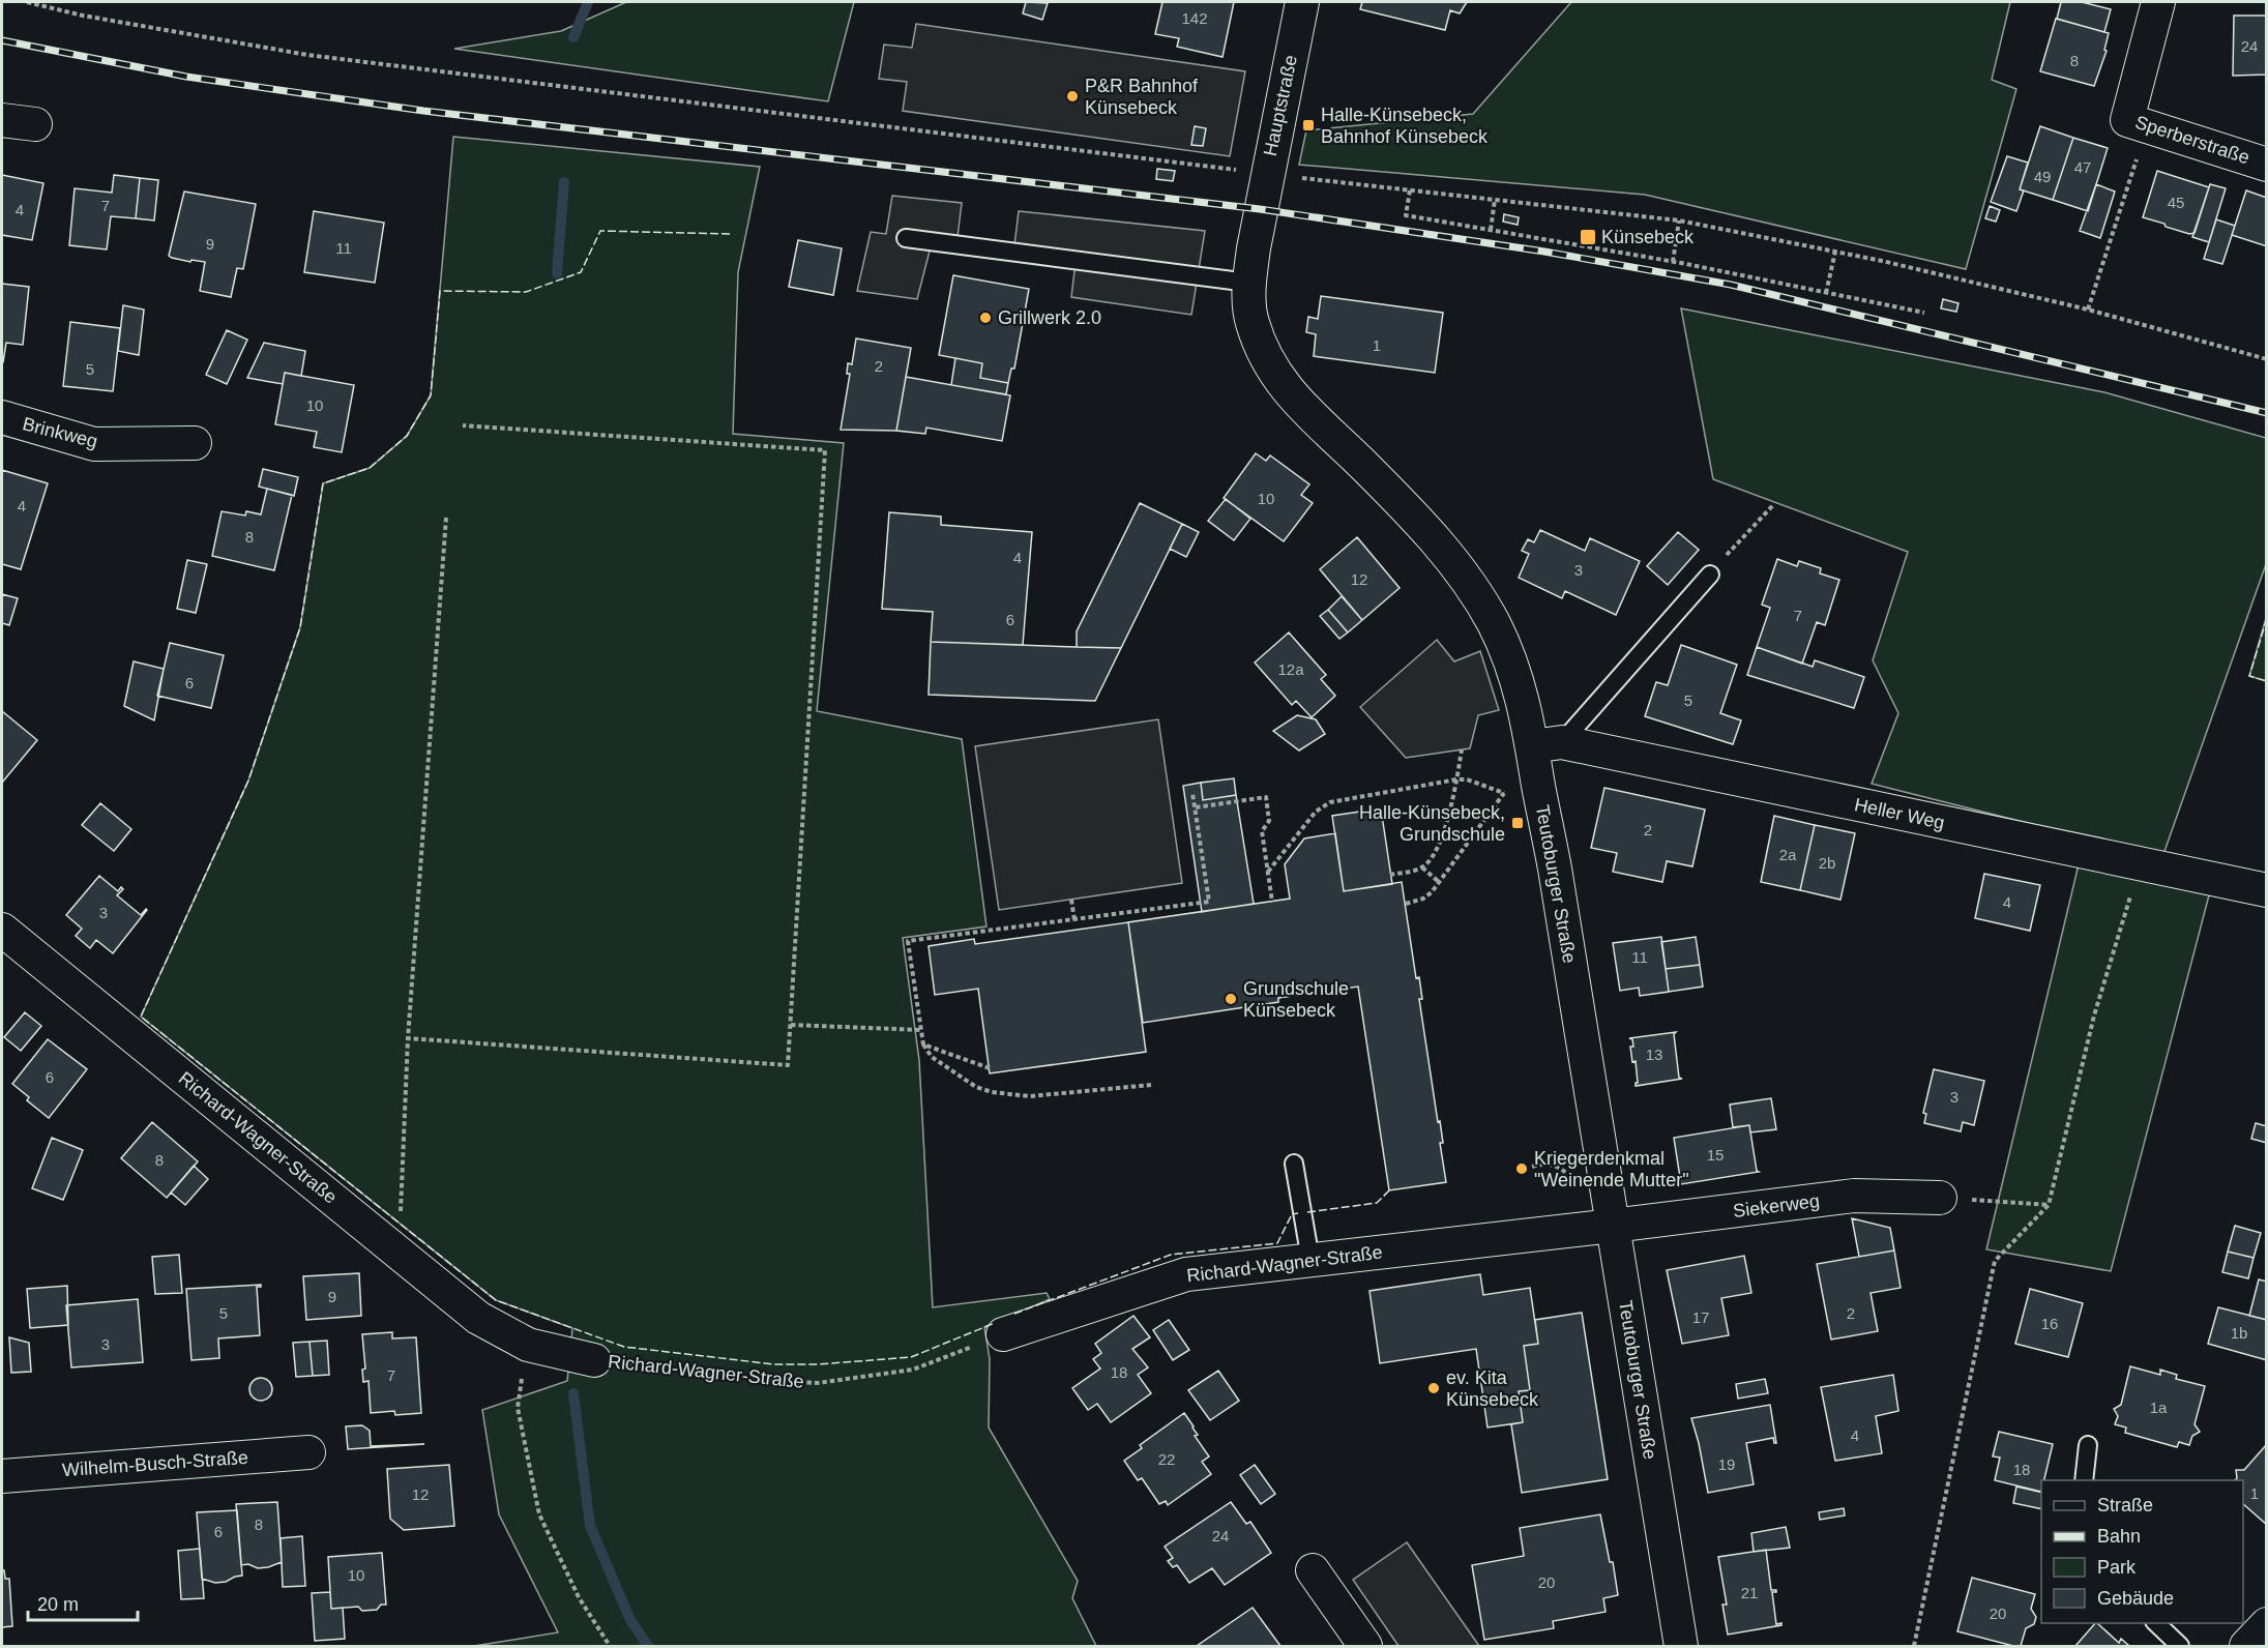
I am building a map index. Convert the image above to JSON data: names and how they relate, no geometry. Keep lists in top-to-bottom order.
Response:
{
  "streets": {
    "street": [
      "Hauptstraße",
      "Sperberstraße",
      "Brinkweg",
      "Heller Weg",
      "Teutoburger Straße",
      "Richard-Wagner-Straße",
      "Siekerweg",
      "Wilhelm-Busch-Straße"
    ]
  },
  "crossings": [
    ["Hauptstraße", "Teutoburger Straße"],
    ["Heller Weg", "Teutoburger Straße"],
    ["Teutoburger Straße", "Richard-Wagner-Straße"],
    ["Teutoburger Straße", "Siekerweg"],
    ["Richard-Wagner-Straße", "Siekerweg"]
  ],
  "places": {
    "other": [
      "P&R Bahnhof Künsebeck",
      "Grillwerk 2.0",
      "Grundschule Künsebeck",
      "Kriegerdenkmal \"Weinende Mutter\"",
      "ev. Kita Künsebeck"
    ],
    "transit": ["Halle-Künsebeck, Bahnhof Künsebeck", "Künsebeck", "Halle-Künsebeck, Grundschule"]
  },
  "house_numbers": [
    "142",
    "24",
    "8",
    "47",
    "49",
    "45",
    "7",
    "4",
    "9",
    "11",
    "1",
    "2",
    "5",
    "10",
    "10",
    "4",
    "8",
    "4",
    "3",
    "12",
    "7",
    "6",
    "12a",
    "6",
    "5",
    "2",
    "2a",
    "2b",
    "4",
    "3",
    "11",
    "13",
    "6",
    "3",
    "15",
    "8",
    "9",
    "5",
    "2",
    "17",
    "16",
    "1b",
    "3",
    "18",
    "7",
    "1a",
    "4",
    "22",
    "19",
    "18",
    "1",
    "12",
    "8",
    "6",
    "24",
    "10",
    "20",
    "21",
    "20"
  ],
  "legend": [
    "Straße",
    "Bahn",
    "Park",
    "Gebäude"
  ],
  "scale_bar": "20 m"
}
